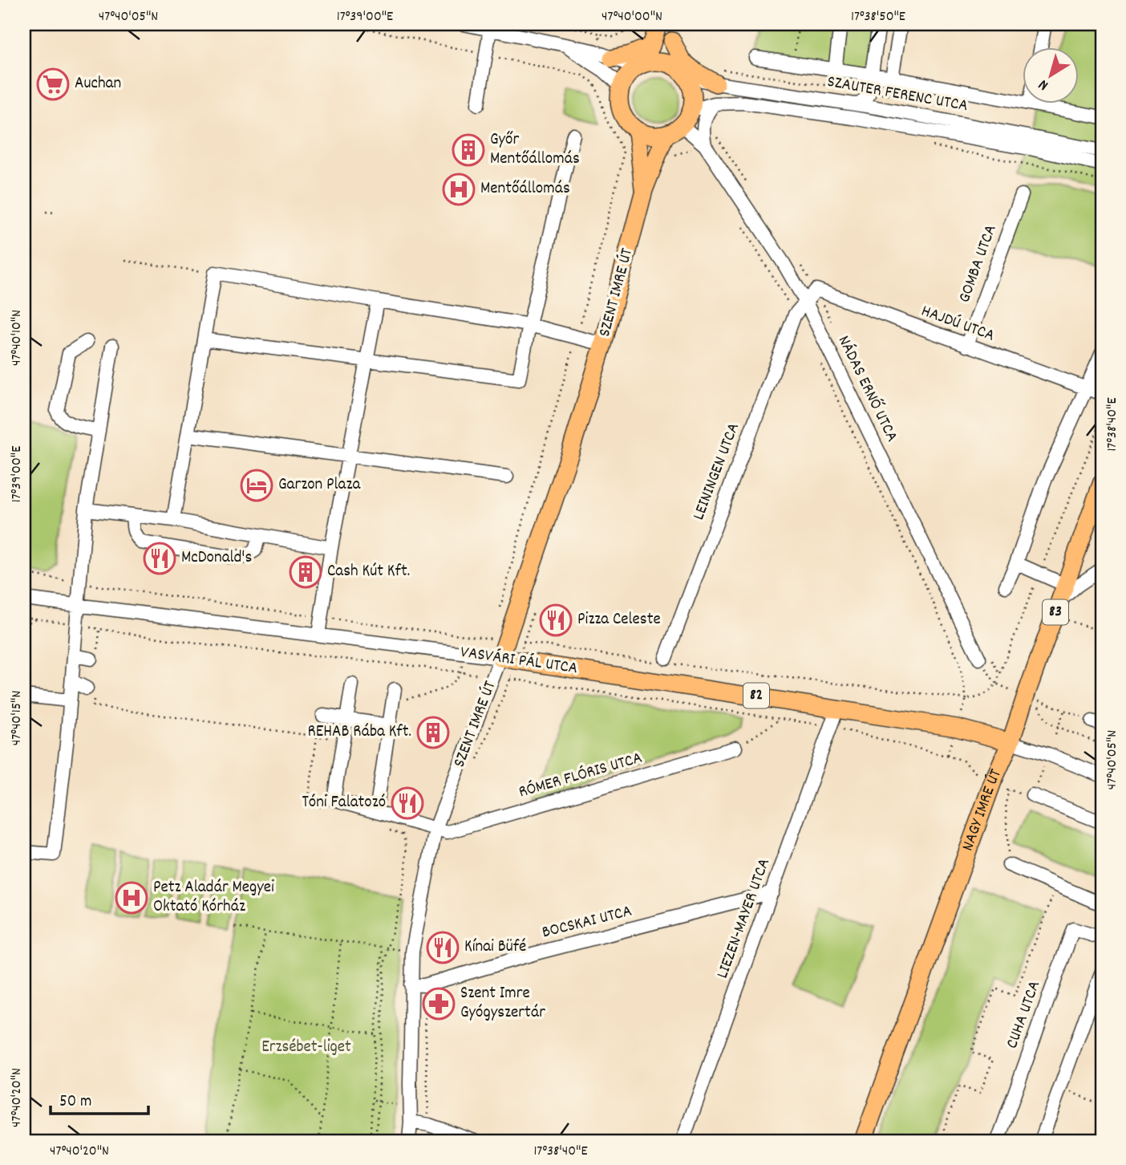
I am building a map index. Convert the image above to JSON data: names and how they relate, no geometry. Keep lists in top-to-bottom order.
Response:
{
  "streets": {
    "main road": [
      "SZENT IMRE ÚT",
      "83",
      "VASVÁRI PÁL UTCA",
      "82",
      "NAGY IMRE ÚT"
    ],
    "street": [
      "SZAUTER FERENC UTCA",
      "GOMBA UTCA",
      "HAJDÚ UTCA",
      "NÁDAS ERNŐ UTCA",
      "LEININGEN UTCA",
      "RÓMER FLÓRIS UTCA",
      "LIEZEN-MAYER UTCA",
      "BOCSKAI UTCA",
      "CUHA UTCA"
    ]
  },
  "crossings": [
    ["SZAUTER FERENC UTCA", "SZENT IMRE ÚT"],
    ["SZAUTER FERENC UTCA", "NÁDAS ERNŐ UTCA"],
    ["GOMBA UTCA", "HAJDÚ UTCA"],
    ["SZENT IMRE ÚT", "NÁDAS ERNŐ UTCA"],
    ["SZENT IMRE ÚT", "VASVÁRI PÁL UTCA"],
    ["SZENT IMRE ÚT", "RÓMER FLÓRIS UTCA"],
    ["SZENT IMRE ÚT", "BOCSKAI UTCA"],
    ["HAJDÚ UTCA", "NÁDAS ERNŐ UTCA"],
    ["HAJDÚ UTCA", "LEININGEN UTCA"],
    ["NÁDAS ERNŐ UTCA", "LEININGEN UTCA"],
    ["VASVÁRI PÁL UTCA", "NAGY IMRE ÚT"],
    ["VASVÁRI PÁL UTCA", "LIEZEN-MAYER UTCA"],
    ["LIEZEN-MAYER UTCA", "BOCSKAI UTCA"]
  ],
  "parks": ["Erzsébet-liget"],
  "places": {
    "supermarket": ["Auchan"],
    "building": ["Győr Mentőállomás", "Cash Kút Kft.", "REHAB Rába Kft."],
    "hospital": ["Mentőállomás", "Petz Aladár Megyei Oktató Kórház"],
    "hotel": ["Garzon Plaza"],
    "restaurant": [
      "McDonald's",
      "Pizza Celeste",
      "Tóni Falatozó",
      "Kínai Büfé"
    ],
    "pharmacy": ["Szent Imre Gyógyszertár"]
  },
  "scale_bar": "50 m",
  "north": "bottom left",
  "coordinates": [
    "47°40'05\"N",
    "17°39'00\"E",
    "47°40'00\"N",
    "17°38'50\"E",
    "47°40'10\"N",
    "17°38'40\"E",
    "47°40'15\"N",
    "47°40'20\"N"
  ]
}
